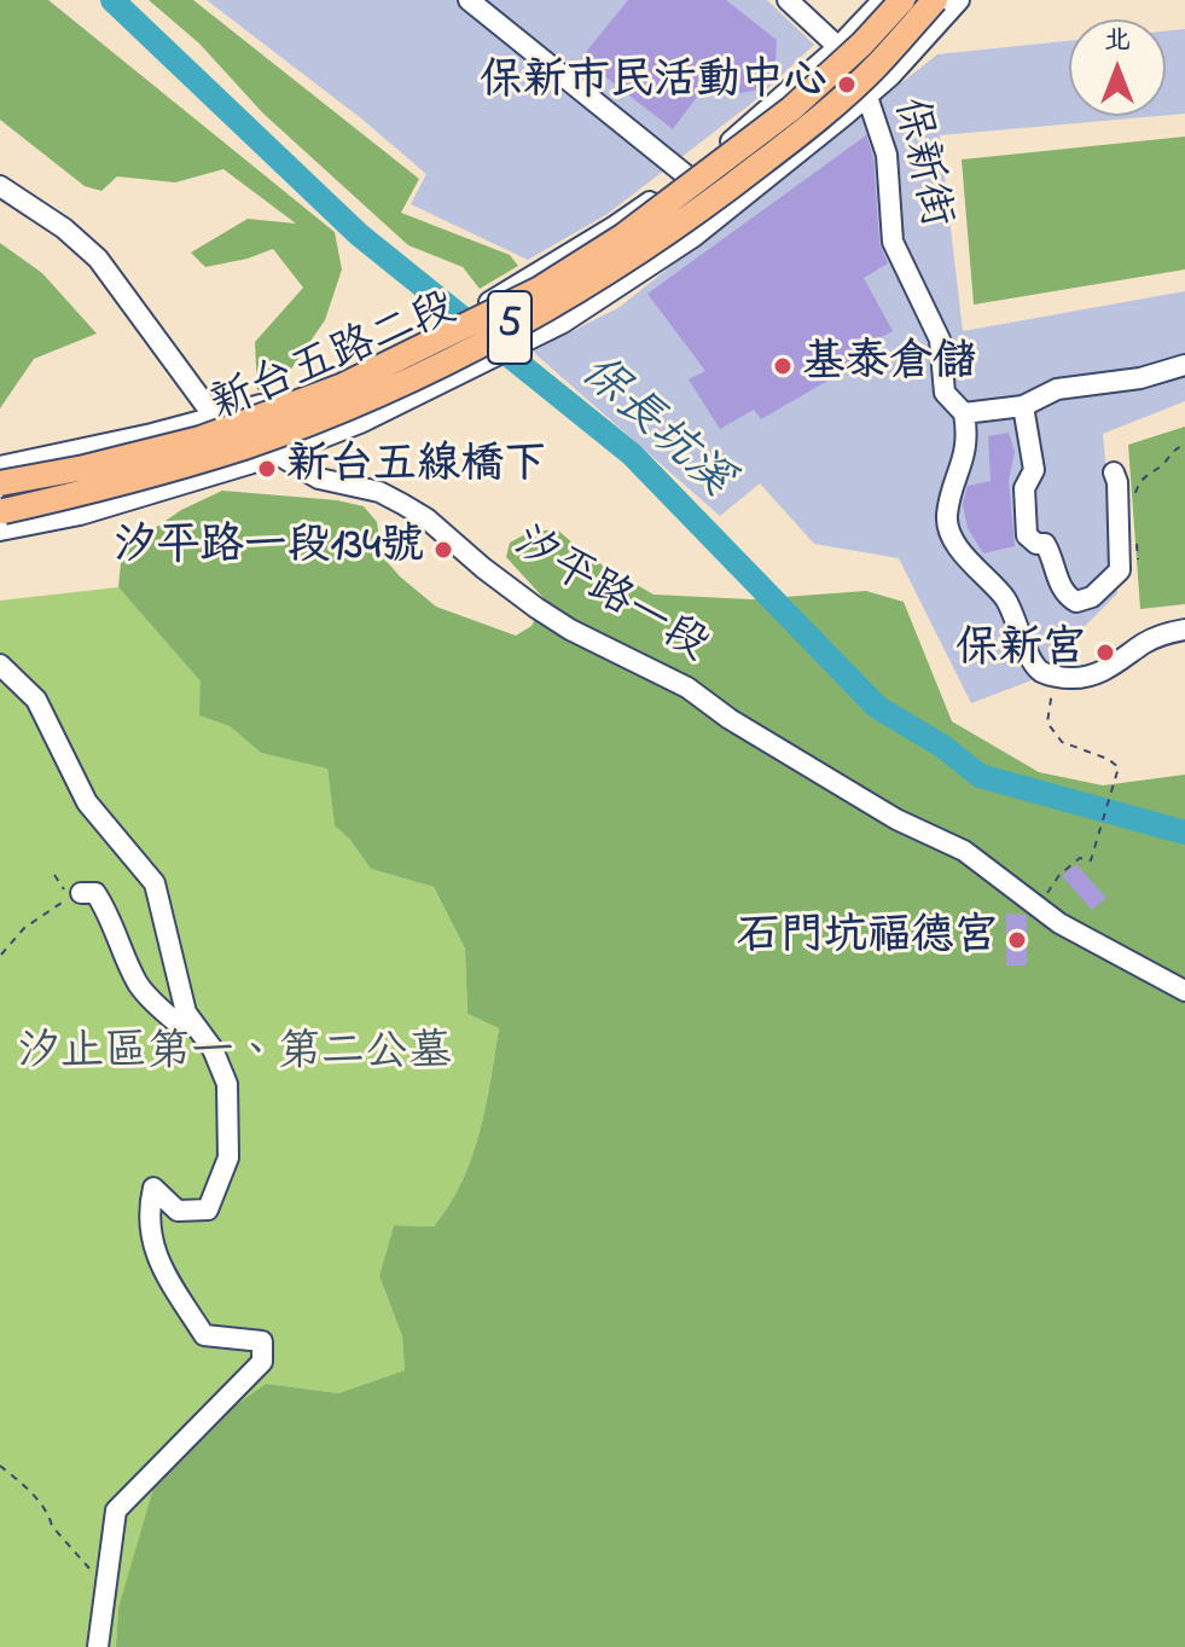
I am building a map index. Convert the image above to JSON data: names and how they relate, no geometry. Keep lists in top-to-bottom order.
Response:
{
  "streets": {
    "main road": ["5", "新台五路二段"],
    "street": ["保新街", "汐平路一段"]
  },
  "water": ["保長坑溪"],
  "parks": ["汐止區第一、第二公墓"],
  "places": [
    "保新市民活動中心",
    "基泰倉儲",
    "新台五線橋下",
    "汐平路一段134號",
    "保新宮",
    "石門坑福德宮"
  ],
  "north": "top"
}
